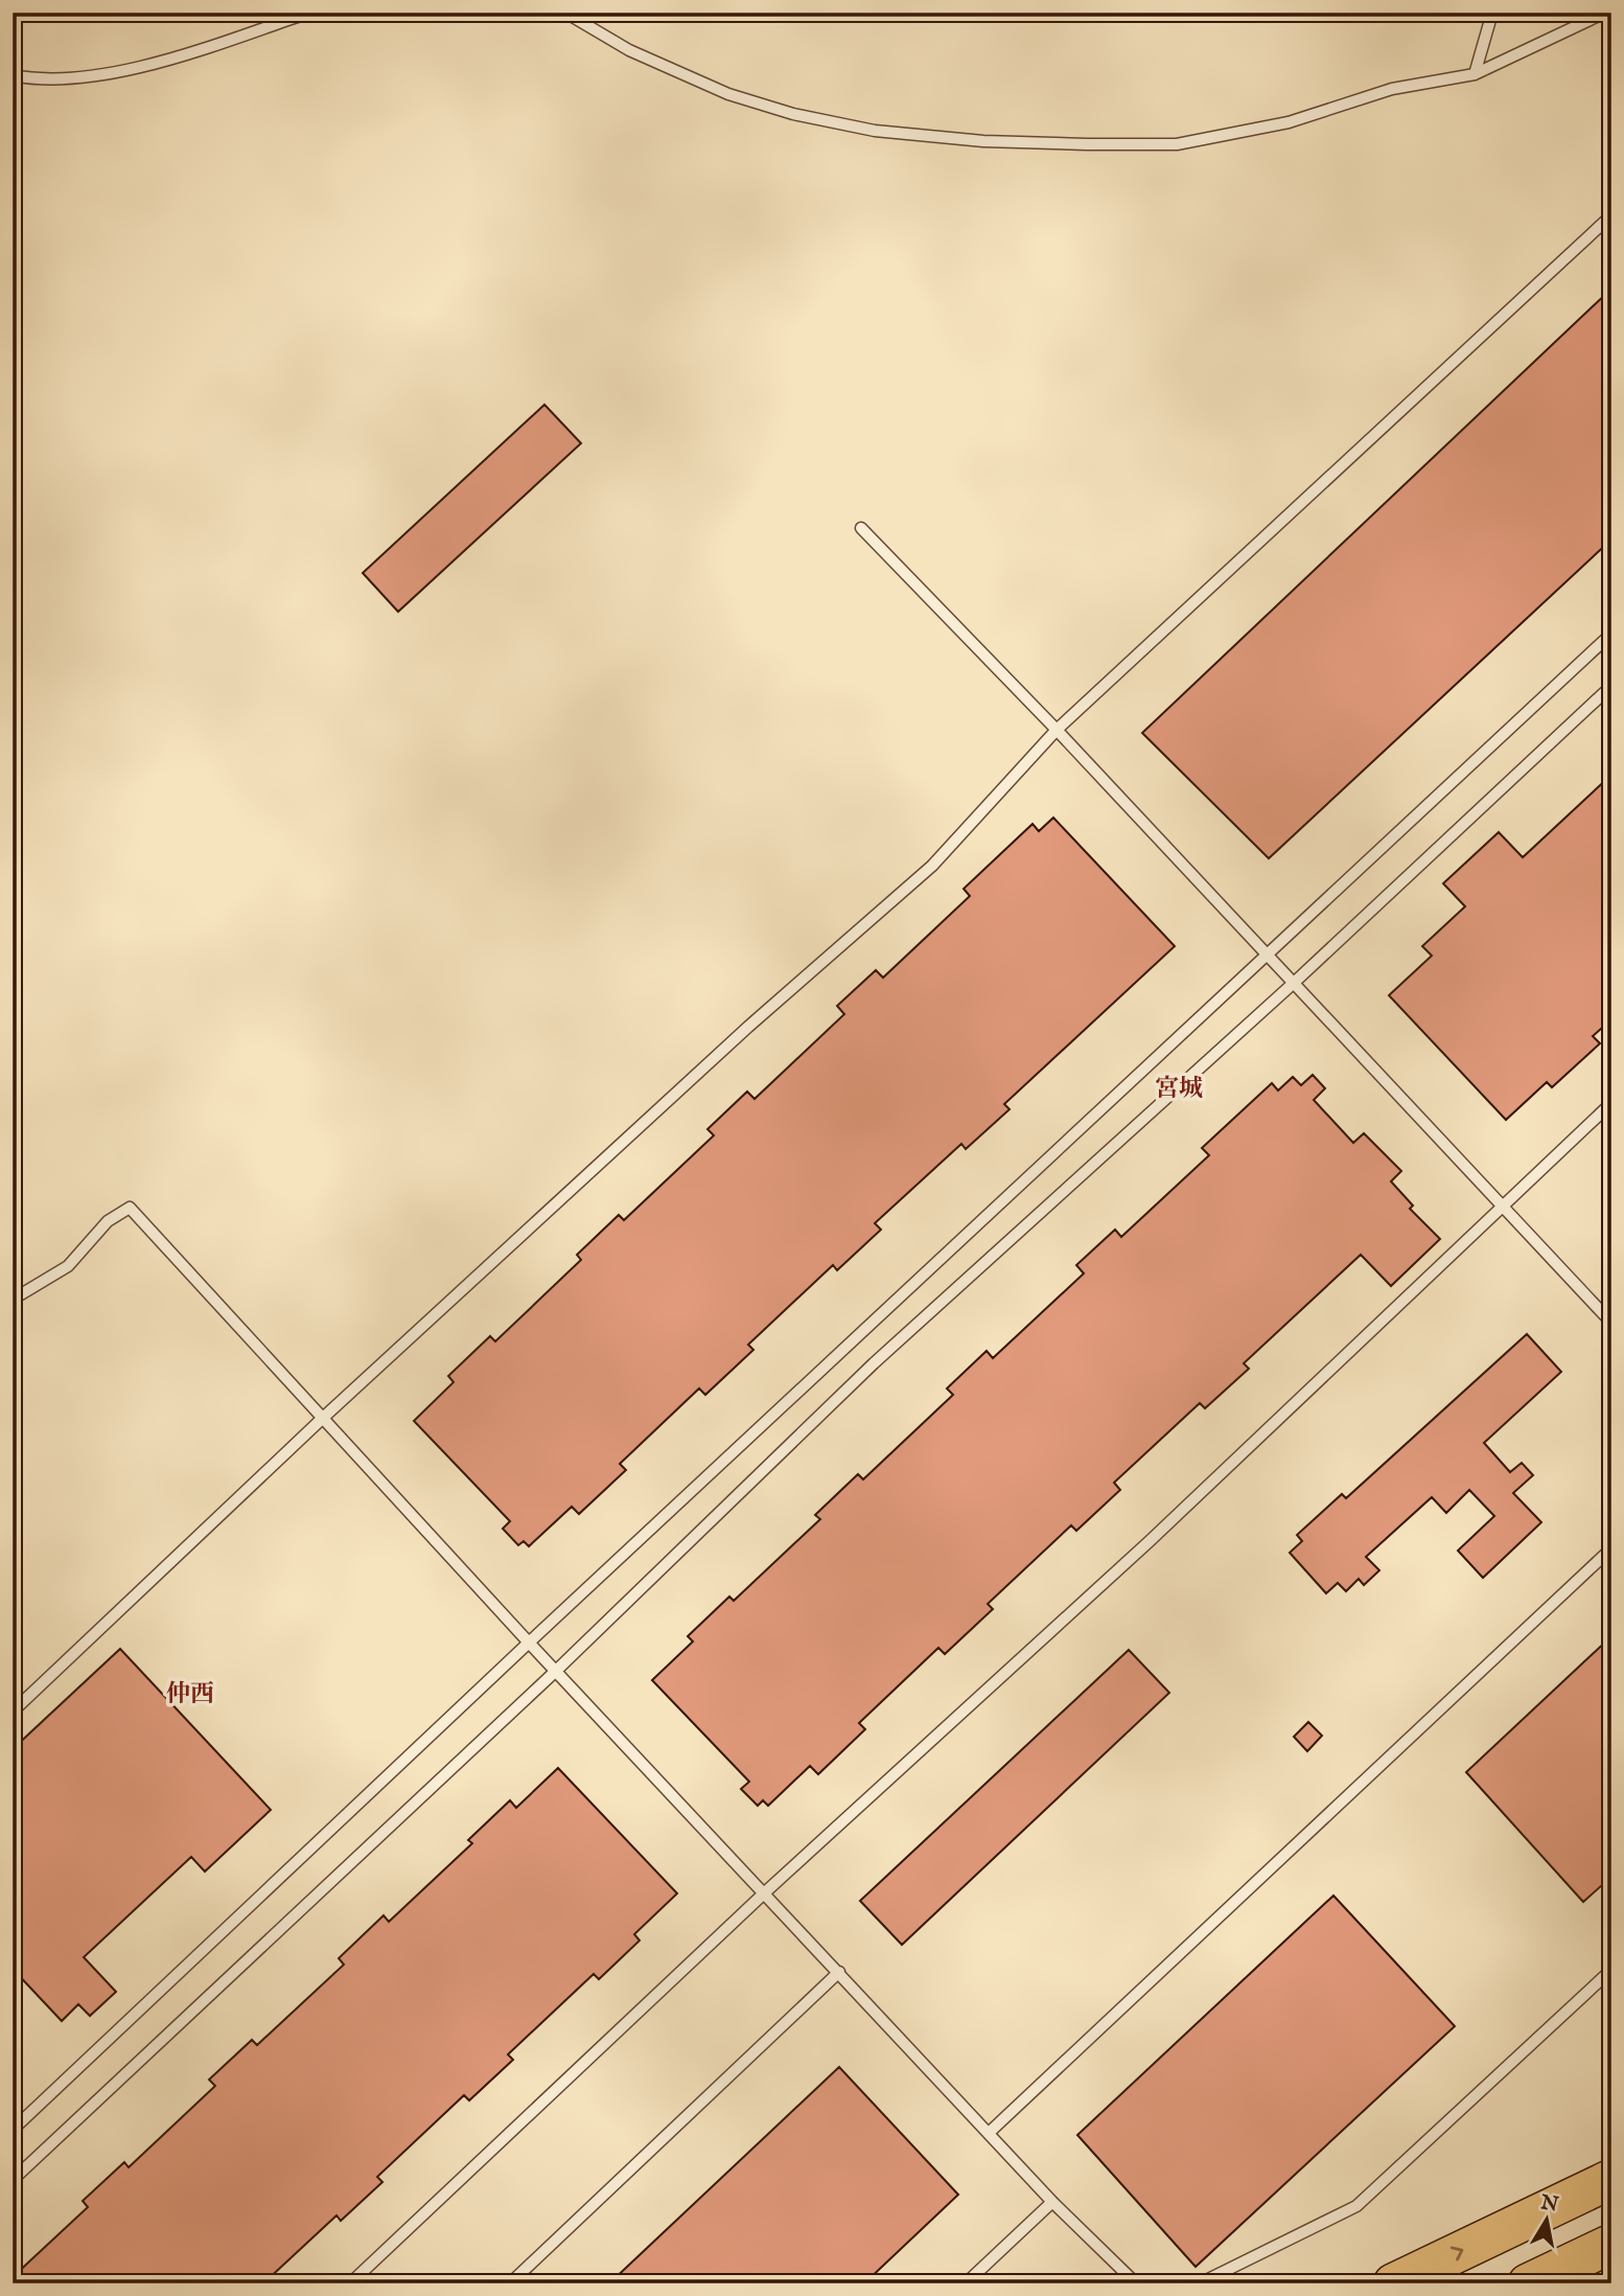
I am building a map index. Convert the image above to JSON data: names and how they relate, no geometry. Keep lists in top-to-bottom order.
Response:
{
  "districts": ["宮城", "仲西"],
  "north": "top"
}
